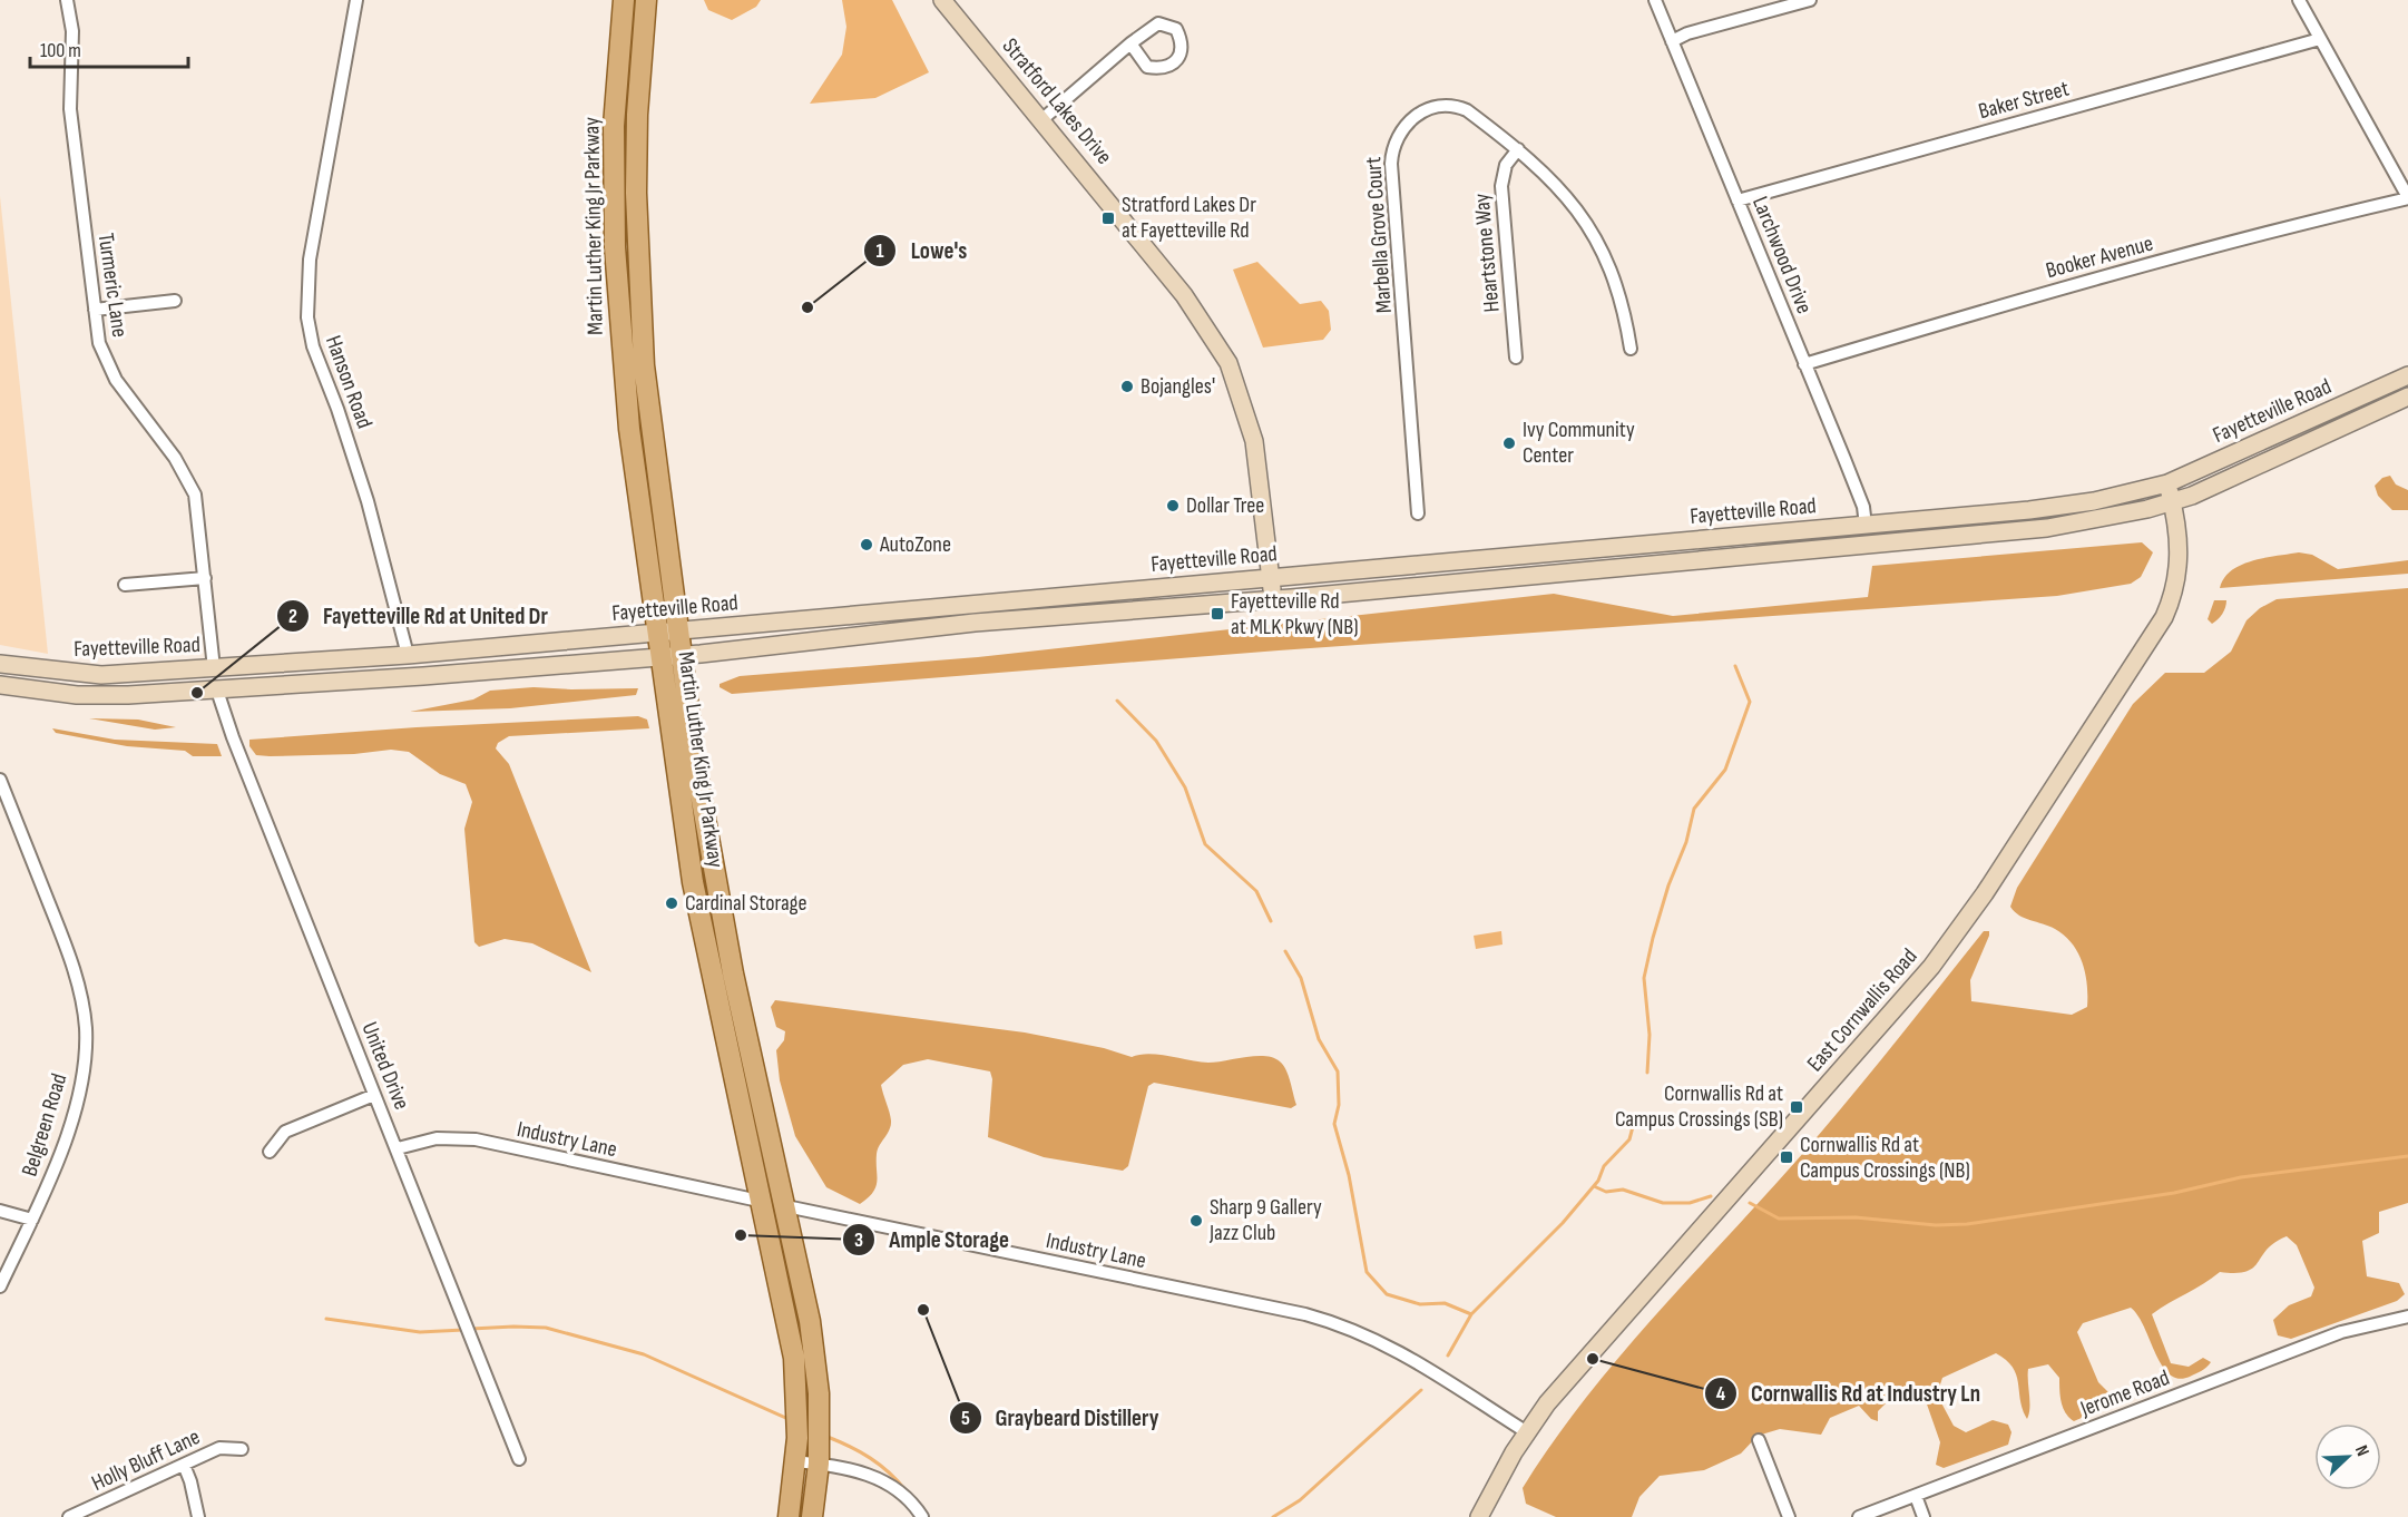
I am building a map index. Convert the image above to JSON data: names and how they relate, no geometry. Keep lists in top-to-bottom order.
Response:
{
  "streets": {
    "main road": [
      "Stratford Lakes Drive",
      "Martin Luther King Jr Parkway",
      "Fayetteville Road",
      "East Cornwallis Road"
    ],
    "street": [
      "Baker Street",
      "Marbella Grove Court",
      "Heartstone Way",
      "Larchwood Drive",
      "Booker Avenue",
      "Turmeric Lane",
      "Hanson Road",
      "United Drive",
      "Belgreen Road",
      "Industry Lane",
      "Jerome Road",
      "Holly Bluff Lane"
    ]
  },
  "crossings": [
    ["Baker Street", "Larchwood Drive"],
    ["Stratford Lakes Drive", "Fayetteville Road"],
    ["Martin Luther King Jr Parkway", "Fayetteville Road"],
    ["Martin Luther King Jr Parkway", "Industry Lane"],
    ["Marbella Grove Court", "Heartstone Way"],
    ["Larchwood Drive", "Booker Avenue"],
    ["Larchwood Drive", "Fayetteville Road"],
    ["Turmeric Lane", "Fayetteville Road"],
    ["Hanson Road", "Fayetteville Road"],
    ["Fayetteville Road", "East Cornwallis Road"],
    ["Fayetteville Road", "United Drive"],
    ["East Cornwallis Road", "Industry Lane"],
    ["United Drive", "Industry Lane"]
  ],
  "places": {
    "transit": [
      "Stratford Lakes Dr at Fayetteville Rd",
      "Fayetteville Rd at MLK Pkwy (NB)",
      "Cornwallis Rd at Campus Crossings (SB)",
      "Cornwallis Rd at Campus Crossings (NB)"
    ],
    "other": [
      "Lowe's",
      "Bojangles'",
      "Ivy Community Center",
      "Dollar Tree",
      "AutoZone",
      "Fayetteville Rd at United Dr",
      "Cardinal Storage",
      "Sharp 9 Gallery Jazz Club",
      "Ample Storage",
      "Graybeard Distillery",
      "Cornwallis Rd at Industry Ln"
    ]
  },
  "scale_bar": "100 m",
  "north": "top right"
}
